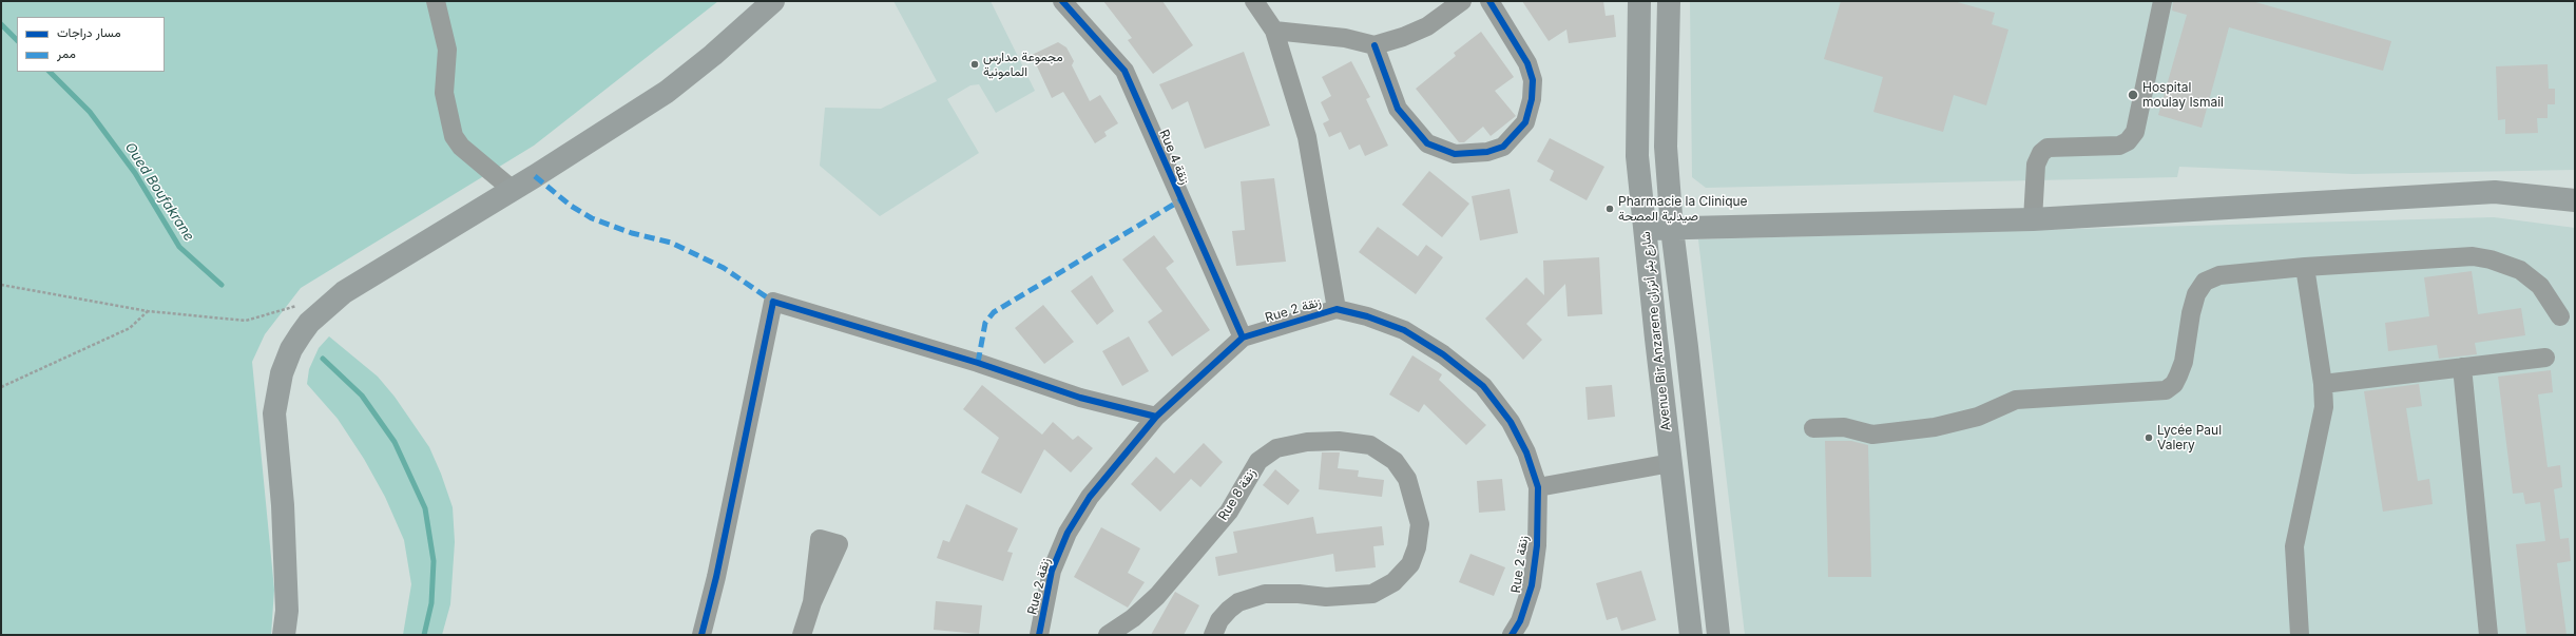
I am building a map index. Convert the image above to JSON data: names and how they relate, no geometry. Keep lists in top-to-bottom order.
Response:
{
  "streets": {
    "main road": ["Avenue Bir Anzarene شارع بئر أنزران"],
    "street": ["Rue 4 زنقة", "Rue 2 زنقة", "Rue 8 زنقة"]
  },
  "crossings": [
    ["Rue 4 زنقة", "Rue 2 زنقة"]
  ],
  "water": ["Oued Boufakrane"],
  "places": [
    "مجموعة مدارس المامونية",
    "Hospital moulay Ismail",
    "Pharmacie la Clinique صيدلية المصحة",
    "Lycée Paul Valery"
  ],
  "legend": ["مسار دراجات", "ممر"]
}
